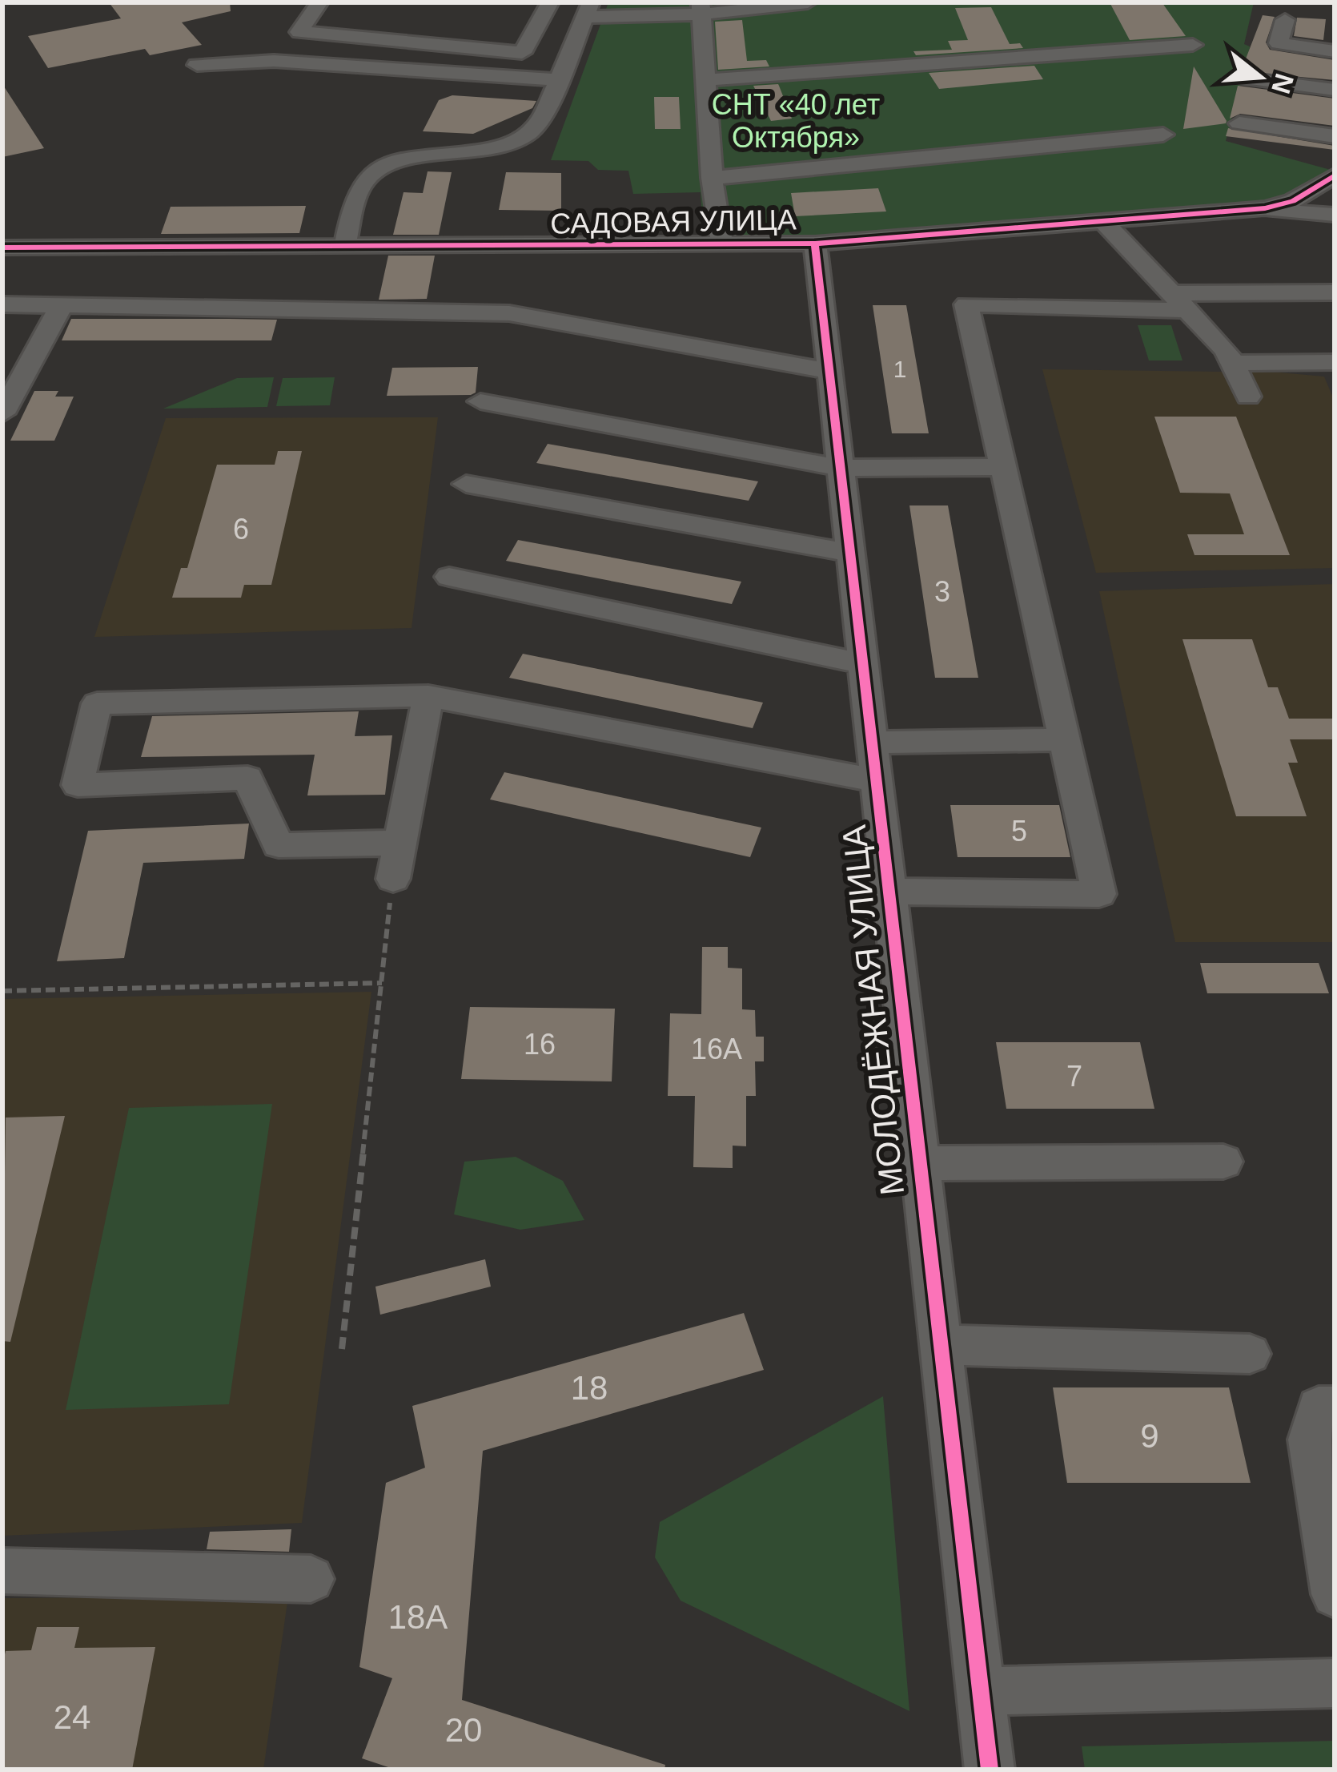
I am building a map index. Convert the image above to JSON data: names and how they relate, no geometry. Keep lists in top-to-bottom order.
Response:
{
  "streets": {
    "street": ["САДОВАЯ УЛИЦА", "МОЛОДЁЖНАЯ УЛИЦА"]
  },
  "crossings": [
    ["САДОВАЯ УЛИЦА", "МОЛОДЁЖНАЯ УЛИЦА"]
  ],
  "parks": ["СНТ «40 лет Октября»"],
  "house_numbers": [
    "1",
    "6",
    "3",
    "5",
    "16",
    "16А",
    "7",
    "18",
    "9",
    "18А",
    "24",
    "20"
  ],
  "north": "right"
}
